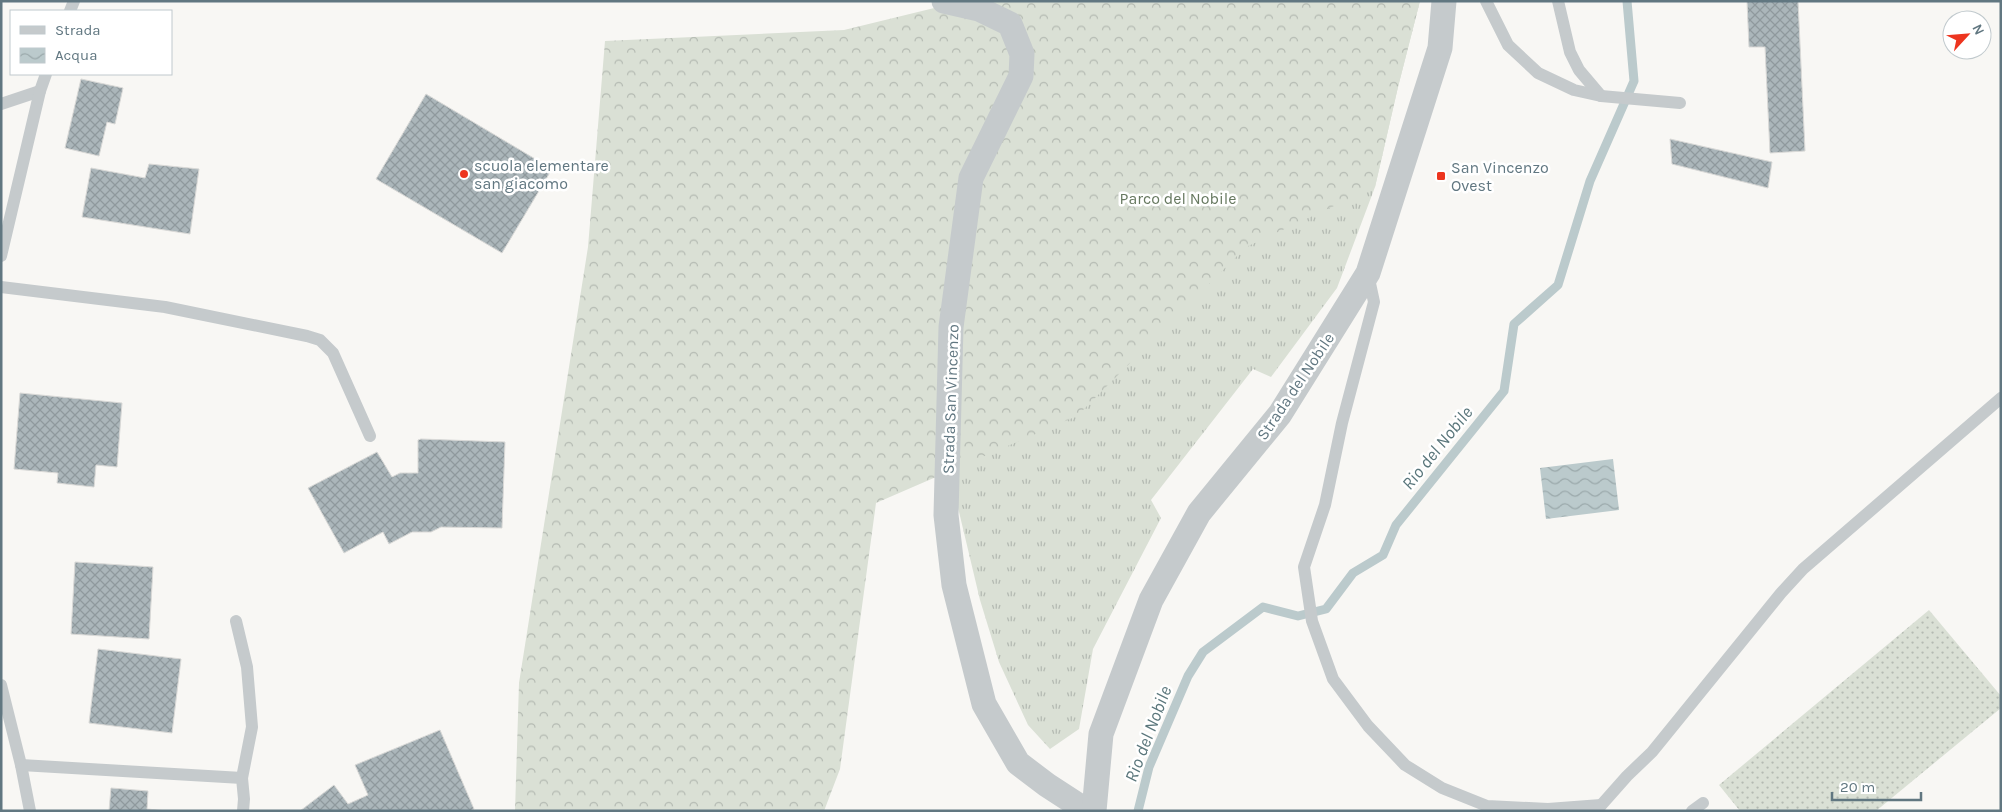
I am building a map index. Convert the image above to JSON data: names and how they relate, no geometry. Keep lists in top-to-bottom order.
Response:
{
  "streets": {
    "street": ["Strada del Nobile", "Strada San Vincenzo"]
  },
  "water": ["Rio del Nobile"],
  "parks": ["Parco del Nobile"],
  "places": {
    "other": ["scuola elementare san giacomo"],
    "transit": ["San Vincenzo Ovest"]
  },
  "legend": ["Strada", "Acqua"],
  "scale_bar": "20 m",
  "north": "top right"
}
